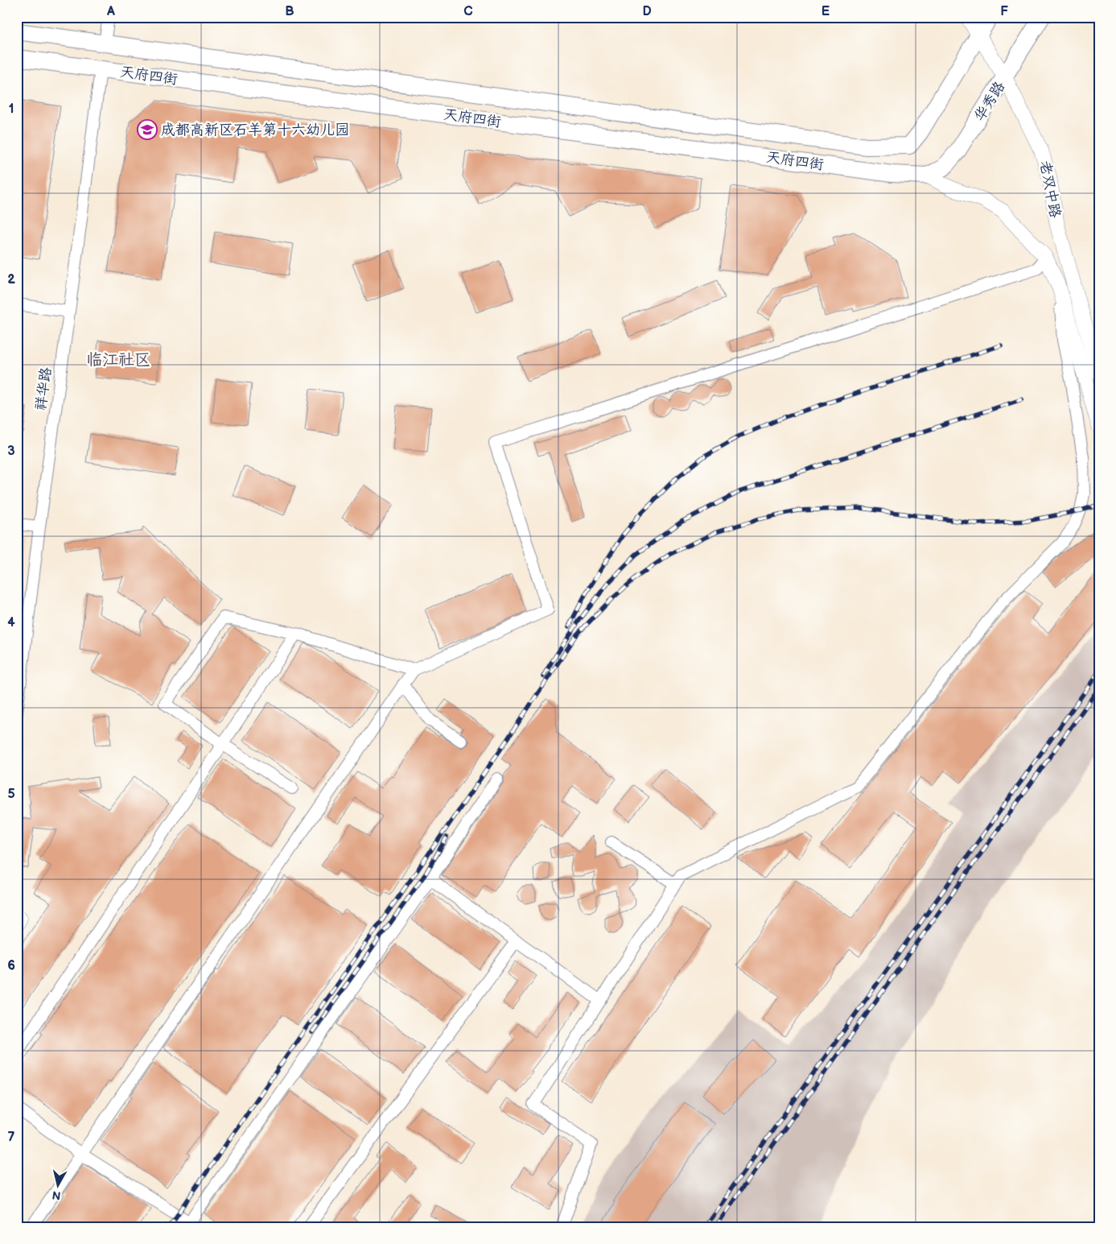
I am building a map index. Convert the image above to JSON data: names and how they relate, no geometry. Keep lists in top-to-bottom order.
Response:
{
  "streets": {
    "main road": ["天府四街", "华秀路"],
    "street": ["老双中路", "祥华路"]
  },
  "crossings": [
    ["天府四街", "华秀路"],
    ["天府四街", "老双中路"],
    ["天府四街", "祥华路"],
    ["华秀路", "老双中路"]
  ],
  "districts": ["临江社区"],
  "places": {
    "school or university": ["成都高新区石羊第十六幼儿园"]
  },
  "north": "bottom",
  "grid": {
    "columns": [
      "A",
      "B",
      "C",
      "D",
      "E",
      "F"
    ],
    "rows": [
      "1",
      "2",
      "3",
      "4",
      "5",
      "6",
      "7"
    ]
  }
}
